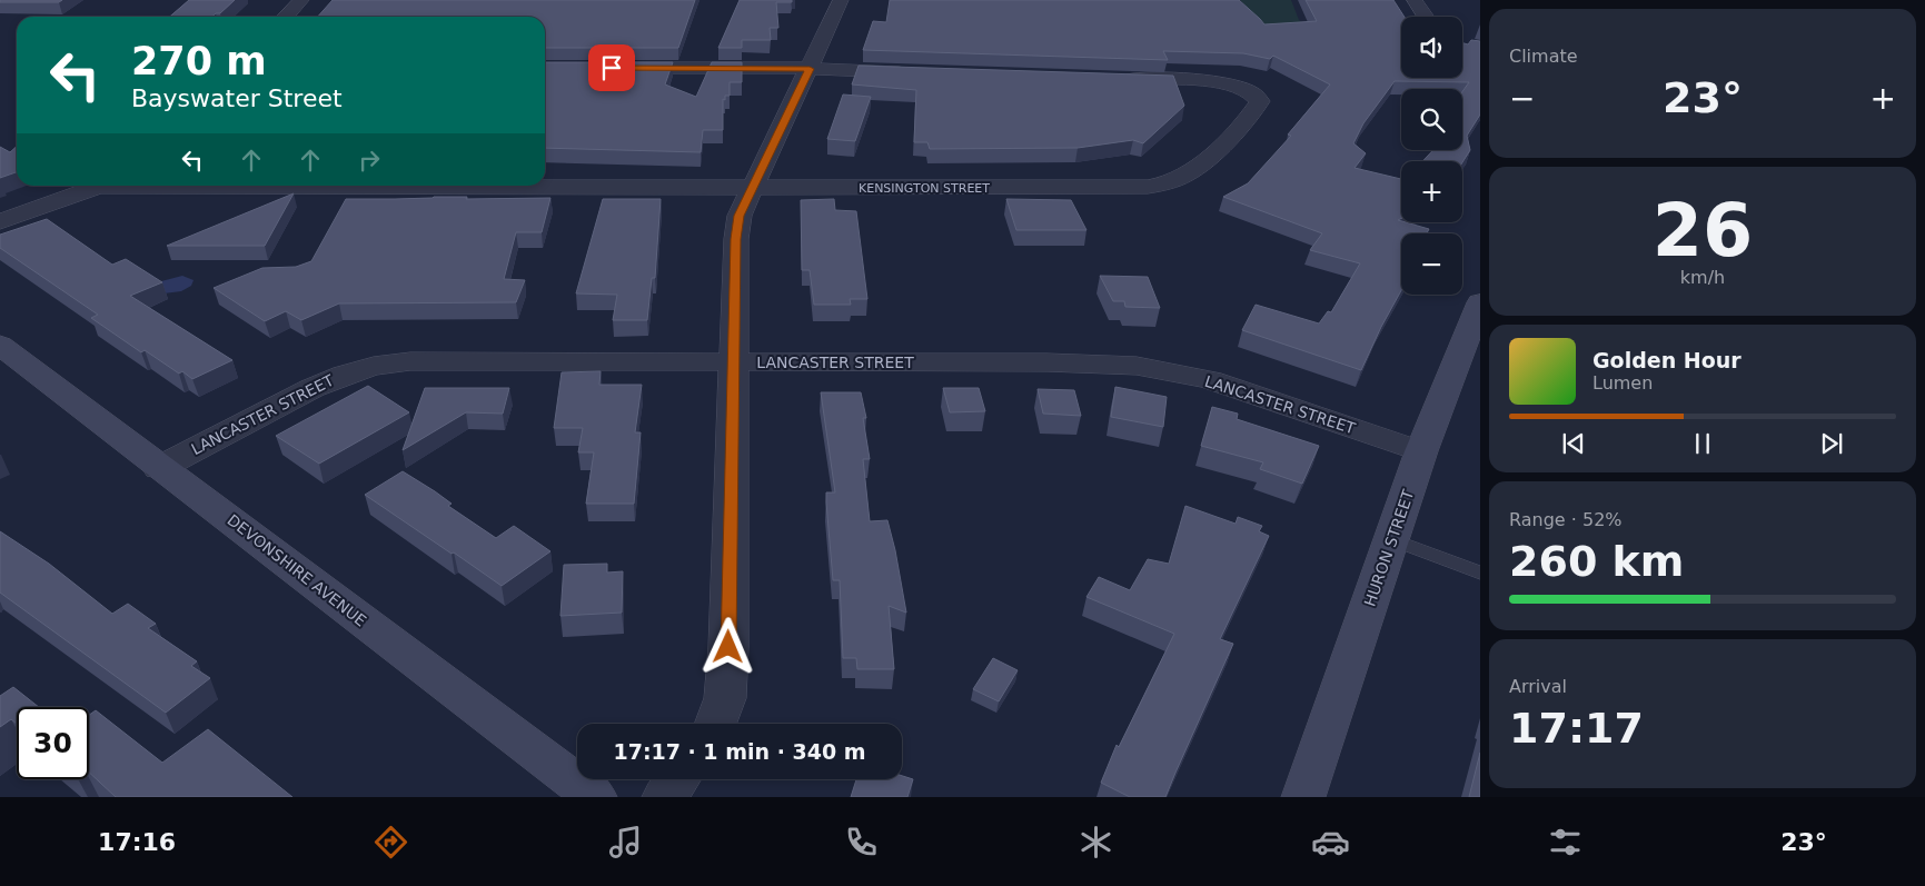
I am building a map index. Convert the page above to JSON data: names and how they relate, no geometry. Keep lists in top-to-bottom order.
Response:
{
  "streets": {
    "main road": ["HURON STREET", "DEVONSHIRE AVENUE"],
    "street": ["KENSINGTON STREET", "LANCASTER STREET"]
  },
  "crossings": [
    ["LANCASTER STREET", "HURON STREET"],
    ["LANCASTER STREET", "DEVONSHIRE AVENUE"]
  ],
  "page": {
    "tile": [
      "Climate",
      ["26", "km/h"],
      ["Range · 52%", "260 km"],
      ["Arrival", "17:17"]
    ],
    "map_buttons": ["+", "−"],
    "turn": ["270 m", "Bayswater Street"],
    "heat": ["−", "23°", "+"],
    "song": ["Golden Hour", "Lumen"],
    "limit": "30",
    "trip": "17:17 · 1 min · 340 m",
    "tabs": ["17:16", "23°"]
  }
}
